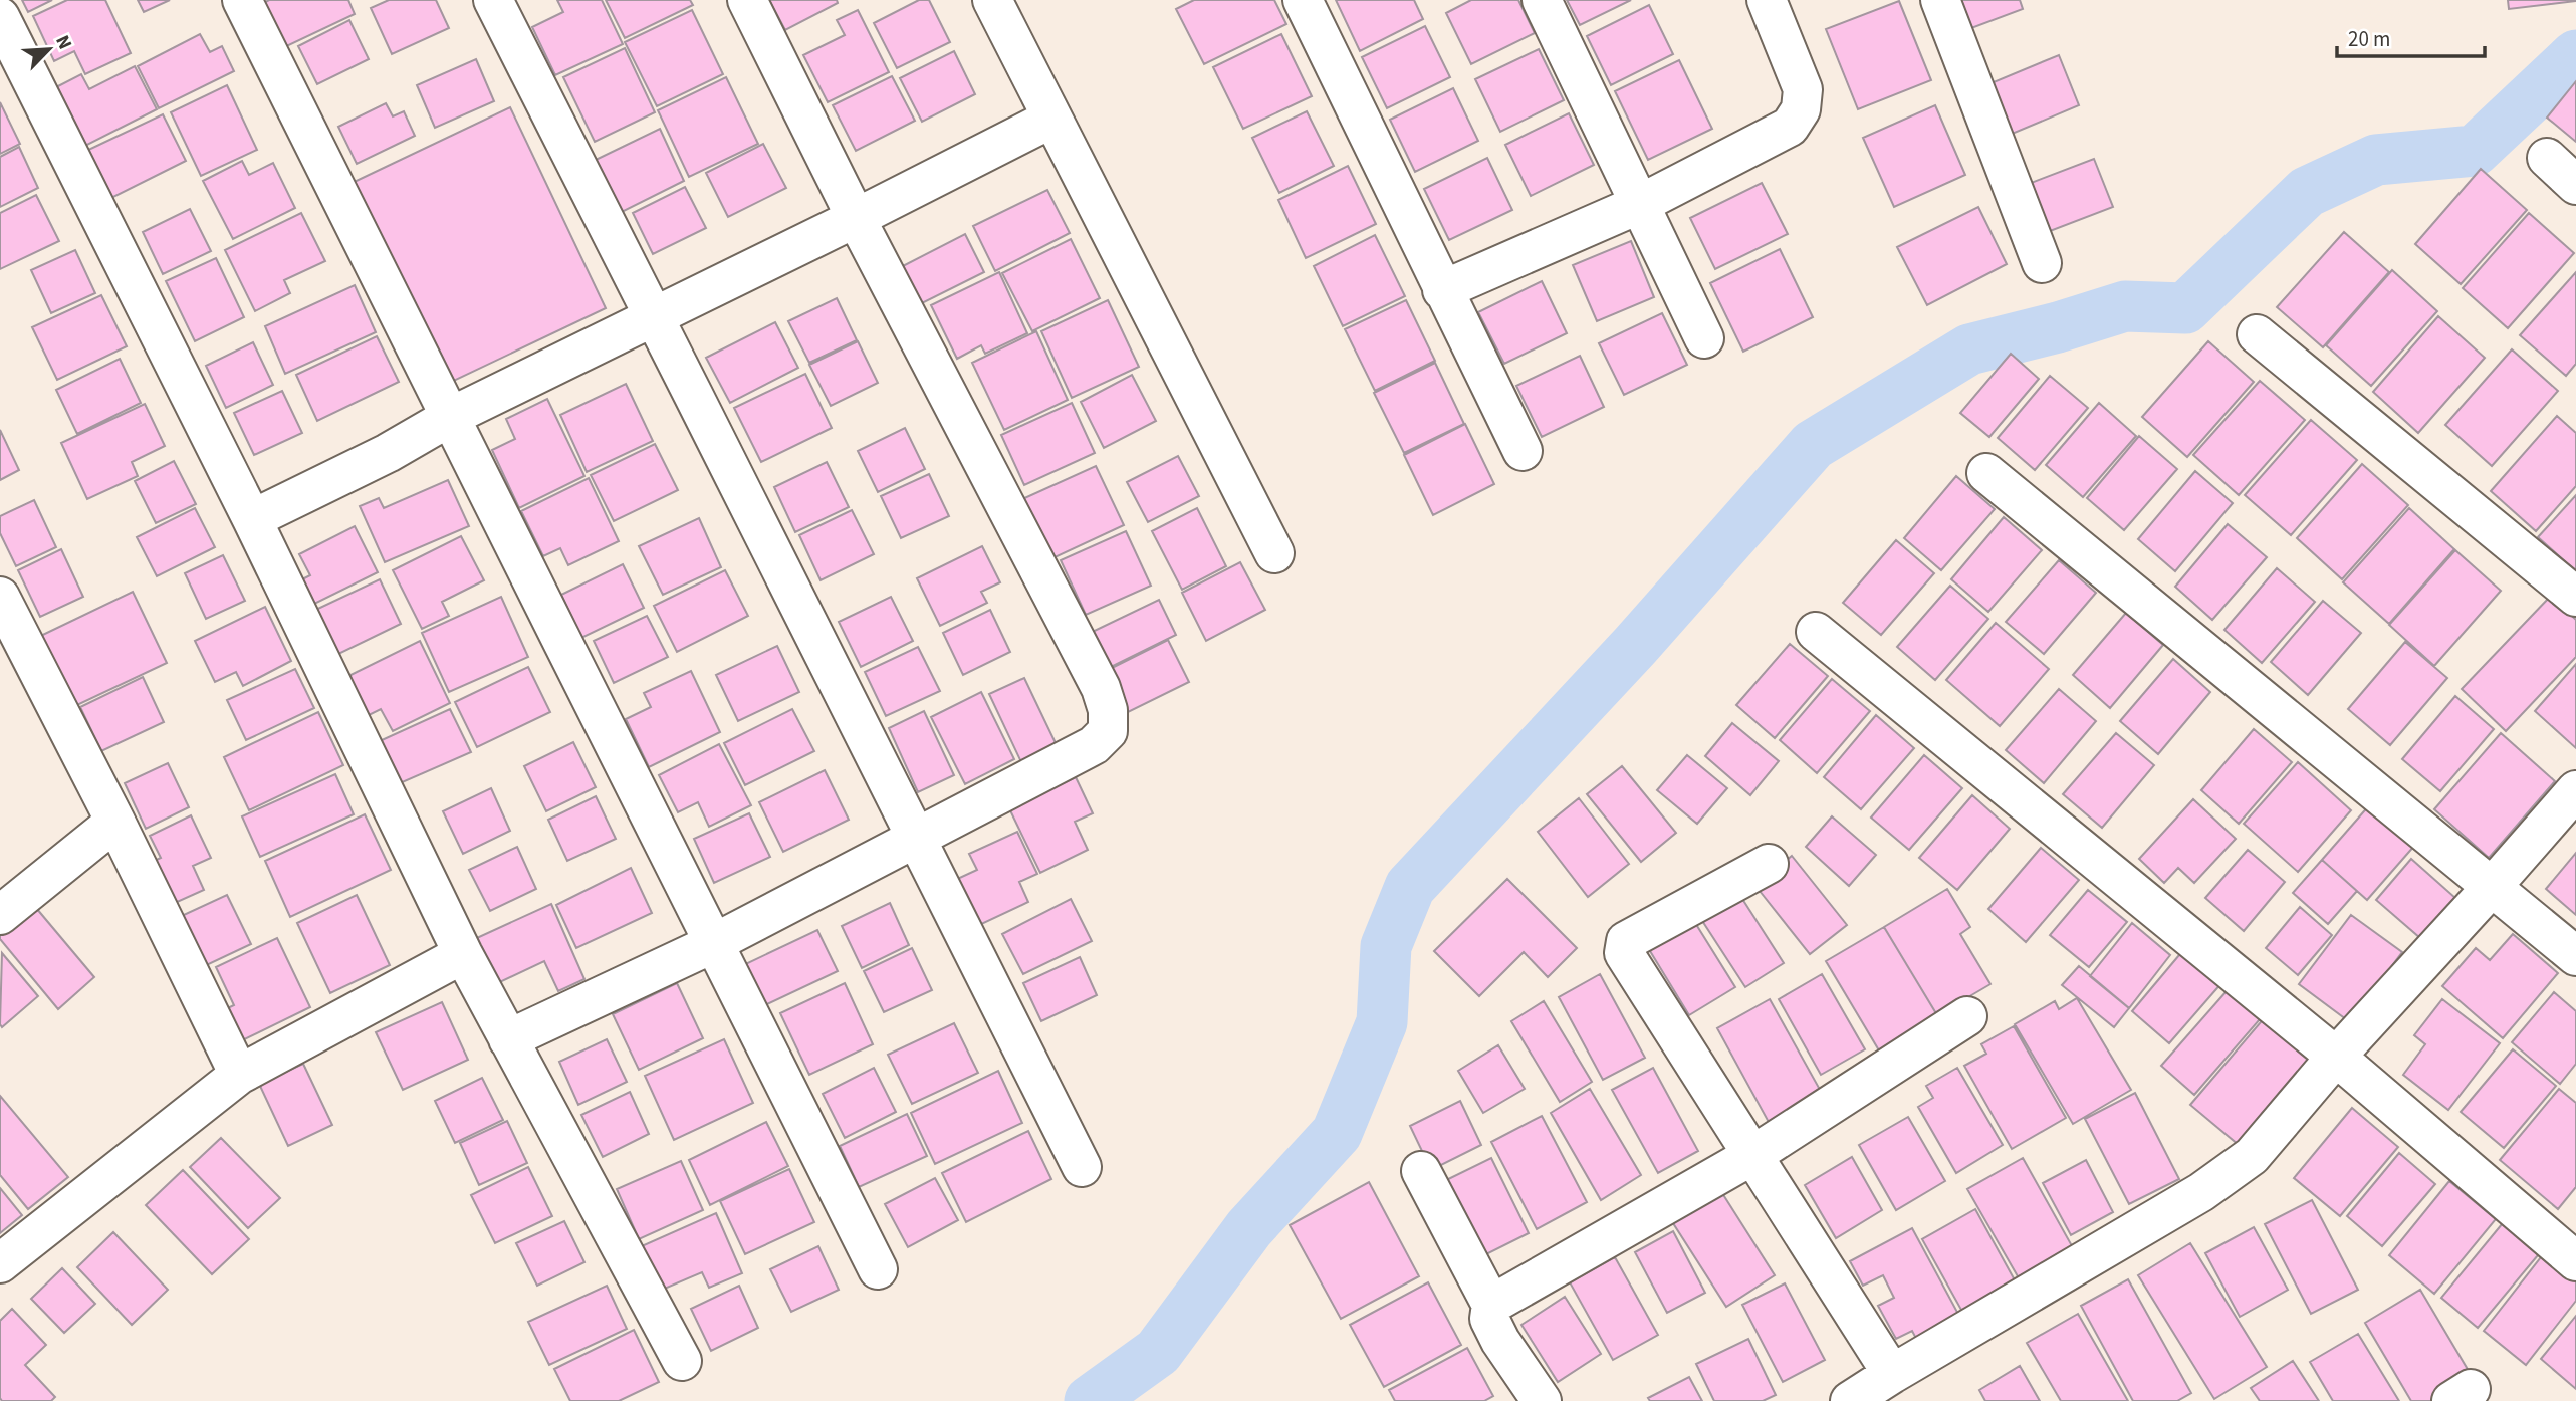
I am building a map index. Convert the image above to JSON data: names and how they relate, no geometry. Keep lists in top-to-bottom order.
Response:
{
  "scale_bar": "20 m",
  "north": "top right"
}
